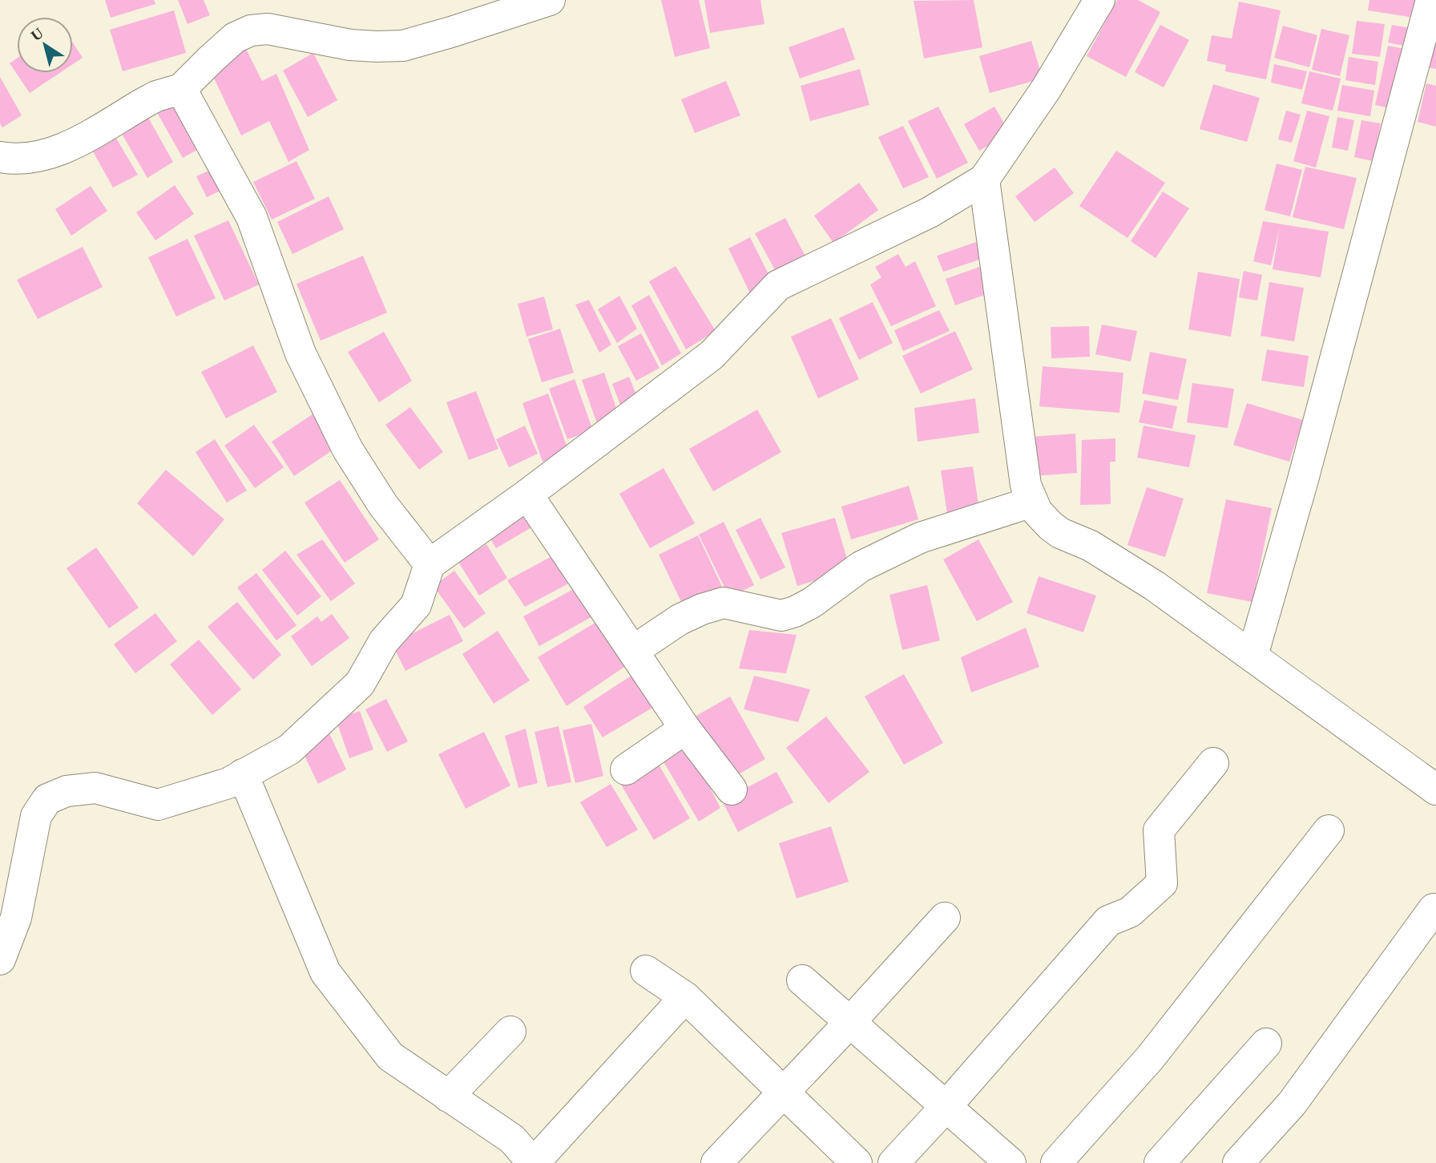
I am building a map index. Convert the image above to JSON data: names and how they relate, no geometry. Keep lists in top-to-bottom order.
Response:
{
  "north": "top left"
}
